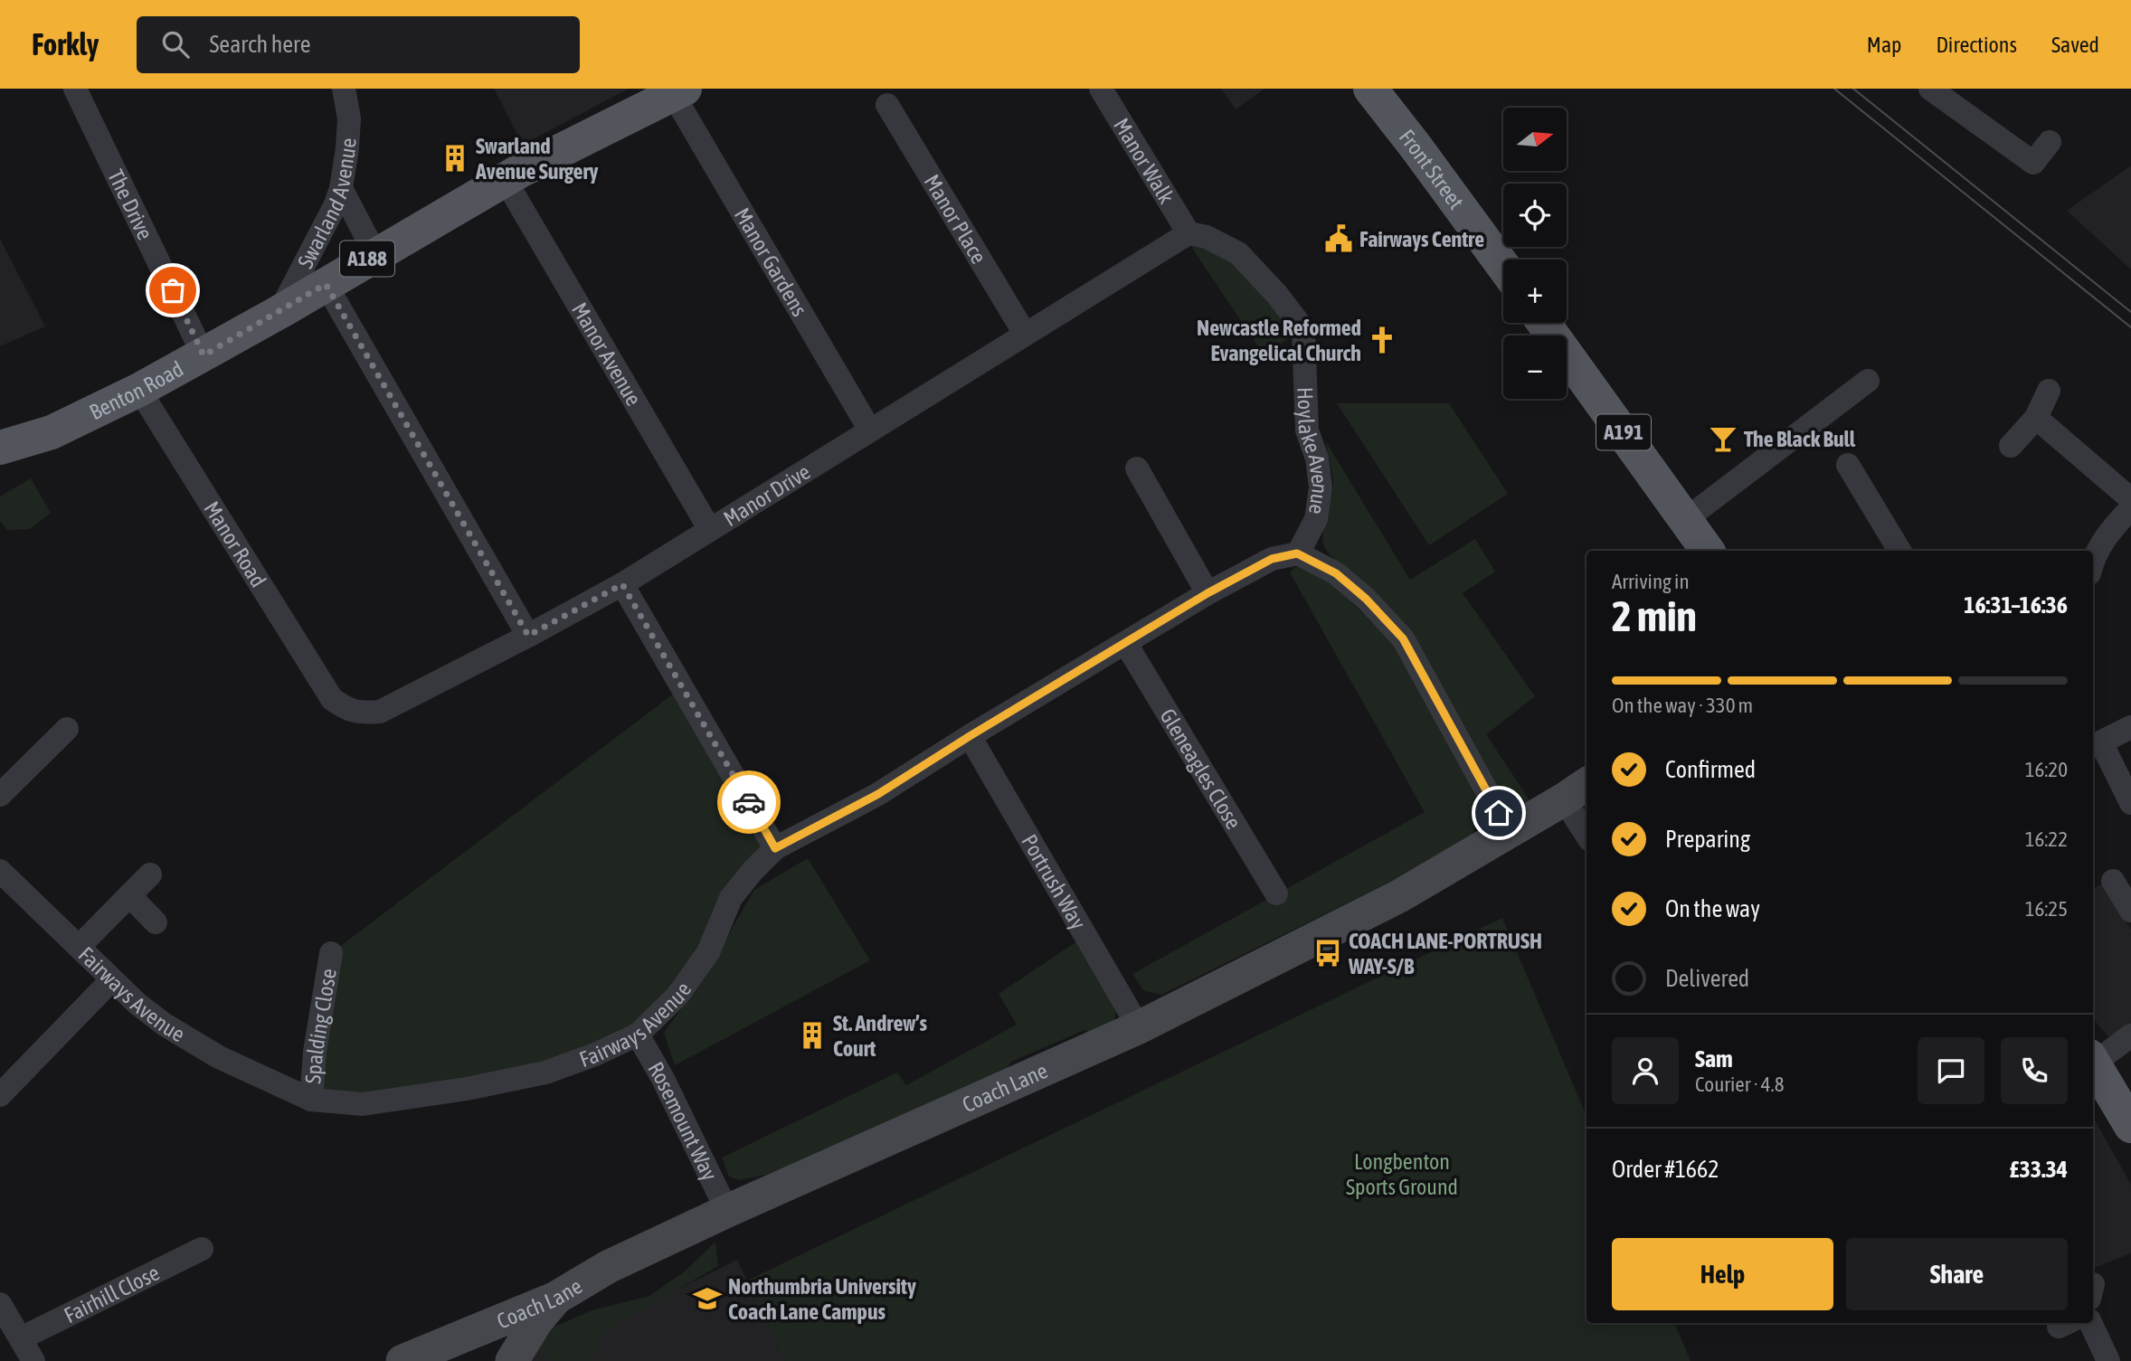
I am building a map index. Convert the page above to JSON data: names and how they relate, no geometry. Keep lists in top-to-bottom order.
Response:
{
  "streets": {
    "main road": [
      "Front Street",
      "A188",
      "Benton Road",
      "A191"
    ],
    "street": [
      "Manor Walk",
      "Swarland Avenue",
      "The Drive",
      "Manor Place",
      "Manor Gardens",
      "Manor Avenue",
      "Hoylake Avenue",
      "Manor Drive",
      "Manor Road",
      "Gleneagles Close",
      "Portrush Way",
      "Fairways Avenue",
      "Spalding Close",
      "Coach Lane",
      "Rosemount Way",
      "Fairhill Close"
    ]
  },
  "crossings": [
    ["Manor Walk", "Hoylake Avenue"],
    ["Manor Walk", "Manor Drive"],
    ["Swarland Avenue", "Benton Road"],
    ["The Drive", "Benton Road"],
    ["Manor Place", "Manor Drive"],
    ["Manor Gardens", "Benton Road"],
    ["Manor Gardens", "Manor Drive"],
    ["Manor Avenue", "Benton Road"],
    ["Manor Avenue", "Manor Drive"],
    ["Benton Road", "Manor Road"],
    ["Hoylake Avenue", "Manor Drive"],
    ["Hoylake Avenue", "Fairways Avenue"],
    ["Manor Drive", "Manor Road"],
    ["Gleneagles Close", "Fairways Avenue"],
    ["Portrush Way", "Fairways Avenue"],
    ["Portrush Way", "Coach Lane"],
    ["Fairways Avenue", "Spalding Close"],
    ["Fairways Avenue", "Rosemount Way"],
    ["Coach Lane", "Rosemount Way"]
  ],
  "parks": ["Longbenton Sports Ground"],
  "places": {
    "building": ["Swarland Avenue Surgery", "St. Andrew’s Court"],
    "public building": ["Fairways Centre"],
    "church": ["Newcastle Reformed Evangelical Church"],
    "bar": ["The Black Bull"],
    "bus stop": ["COACH LANE-PORTRUSH WAY-S/B"],
    "school or university": ["Northumbria University Coach Lane Campus"]
  },
  "north": "right",
  "page": {
    "header": "Forkly",
    "search": "Search here",
    "nav": ["Map", "Directions", "Saved"],
    "map_buttons": ["+", "−"],
    "heading": ["2 min", "Arriving in", "16:31–16:36"],
    "panel": [
      "Sam",
      "Courier · 4.8",
      "Order #1662",
      "£33.34"
    ],
    "bar": "On the way · 330 m",
    "list": [
      ["Confirmed", "16:20"],
      ["Preparing", "16:22"],
      ["On the way", "16:25"],
      "Delivered"
    ],
    "buttons": ["Help", "Share"]
  }
}
